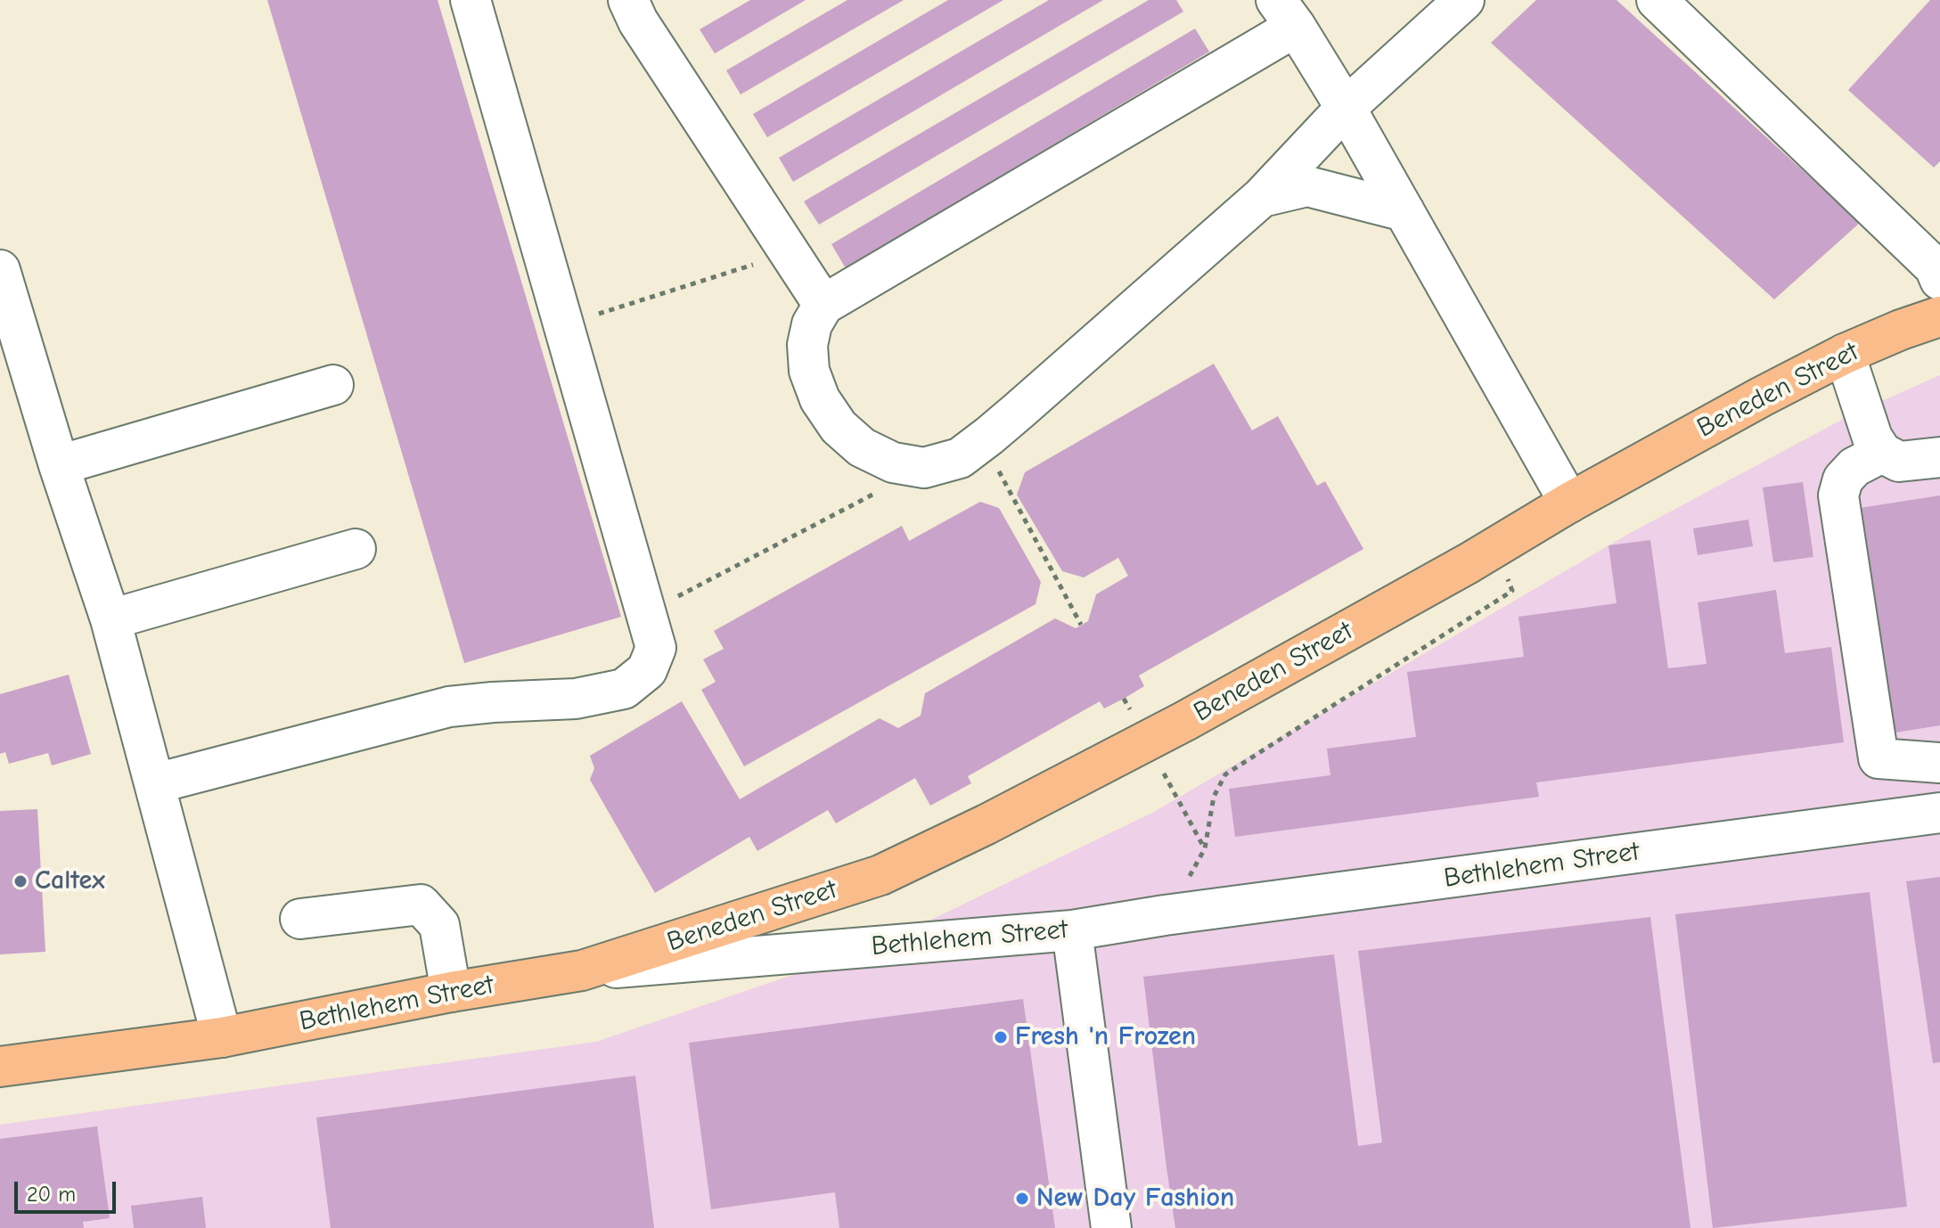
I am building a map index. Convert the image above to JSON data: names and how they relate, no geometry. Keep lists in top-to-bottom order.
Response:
{
  "streets": {
    "main road": ["Beneden Street", "Bethlehem Street"]
  },
  "crossings": [
    ["Beneden Street", "Bethlehem Street"]
  ],
  "places": ["Caltex", "Fresh 'n Frozen", "New Day Fashion"],
  "scale_bar": "20 m"
}
